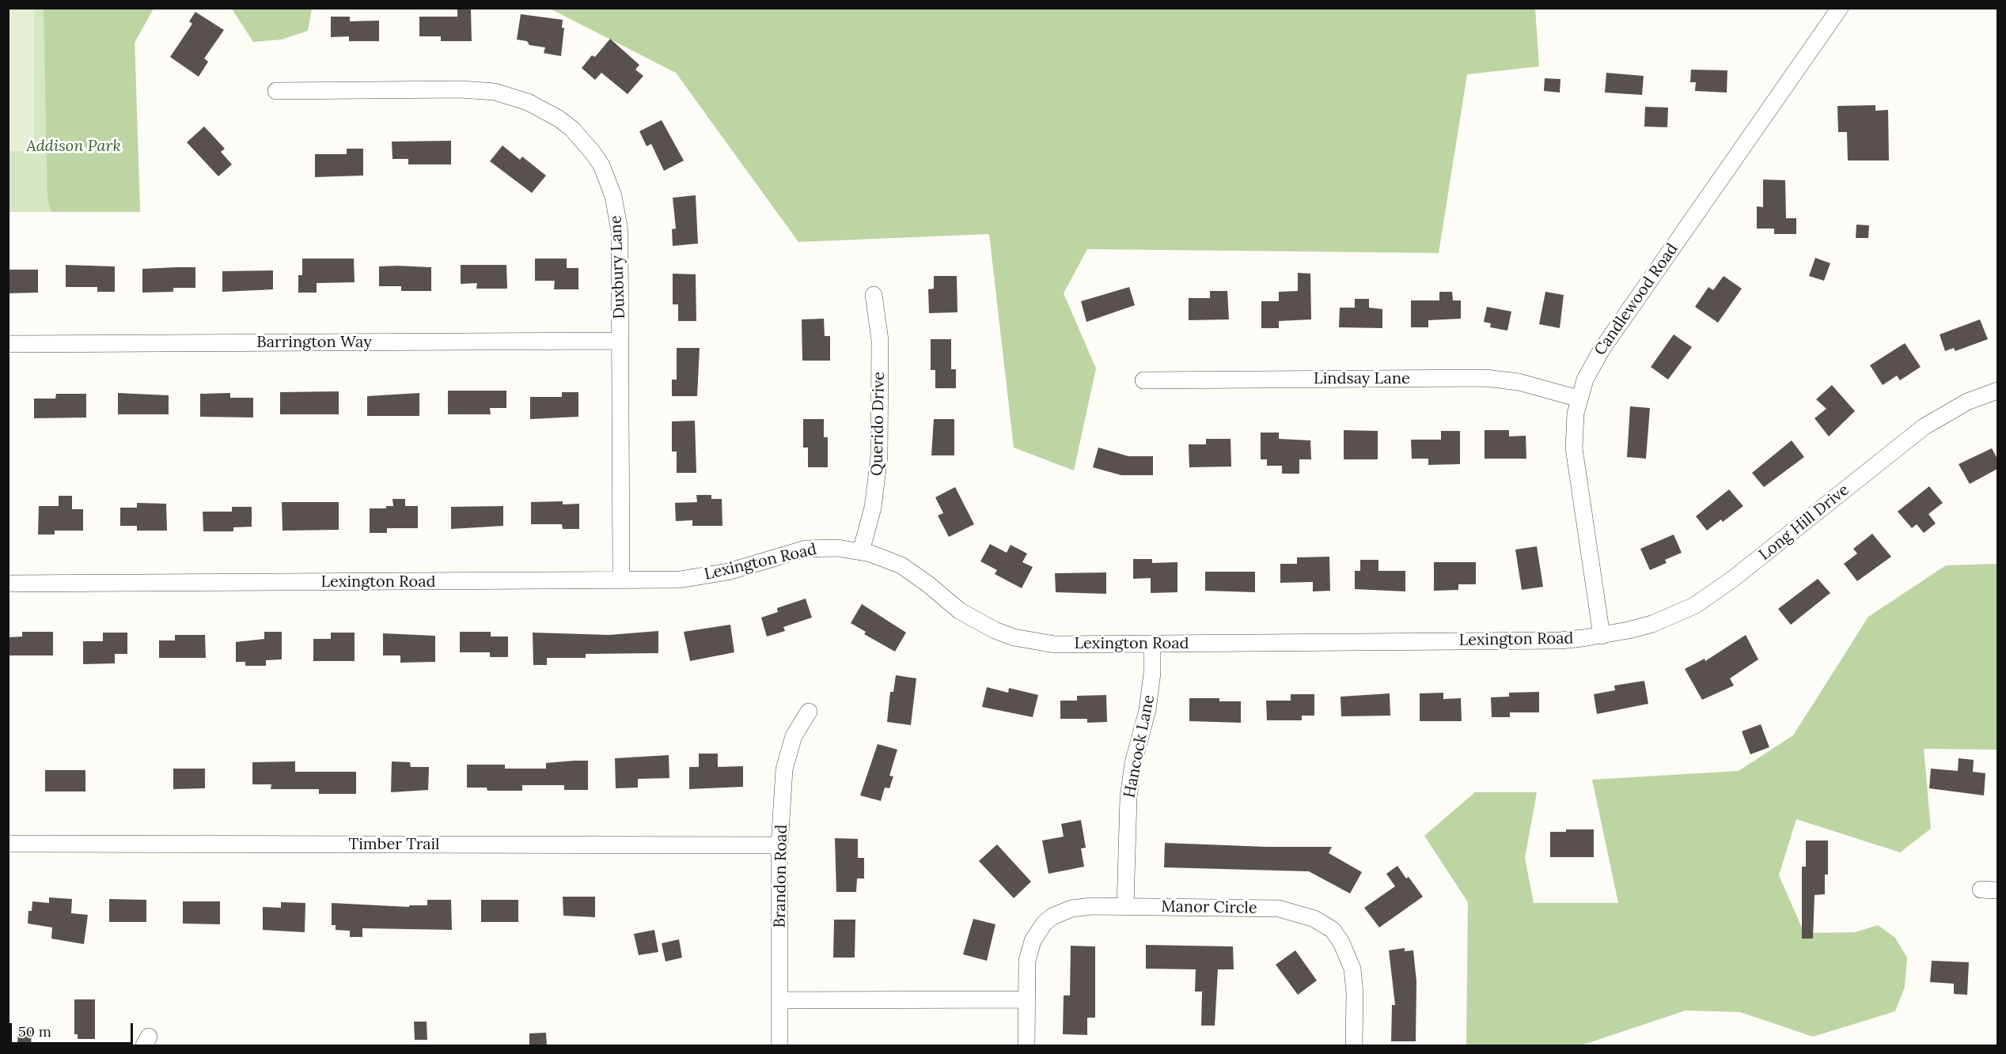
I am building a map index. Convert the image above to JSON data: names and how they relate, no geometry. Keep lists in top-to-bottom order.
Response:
{
  "streets": {
    "street": [
      "Duxbury Lane",
      "Candlewood Road",
      "Barrington Way",
      "Lindsay Lane",
      "Querido Drive",
      "Long Hill Drive",
      "Lexington Road",
      "Hancock Lane",
      "Timber Trail",
      "Brandon Road",
      "Manor Circle"
    ]
  },
  "crossings": [
    ["Duxbury Lane", "Barrington Way"],
    ["Duxbury Lane", "Lexington Road"],
    ["Candlewood Road", "Lindsay Lane"],
    ["Candlewood Road", "Long Hill Drive"],
    ["Candlewood Road", "Lexington Road"],
    ["Querido Drive", "Lexington Road"],
    ["Long Hill Drive", "Lexington Road"],
    ["Lexington Road", "Hancock Lane"],
    ["Hancock Lane", "Manor Circle"],
    ["Timber Trail", "Brandon Road"]
  ],
  "parks": ["Addison Park"],
  "scale_bar": "50 m"
}
